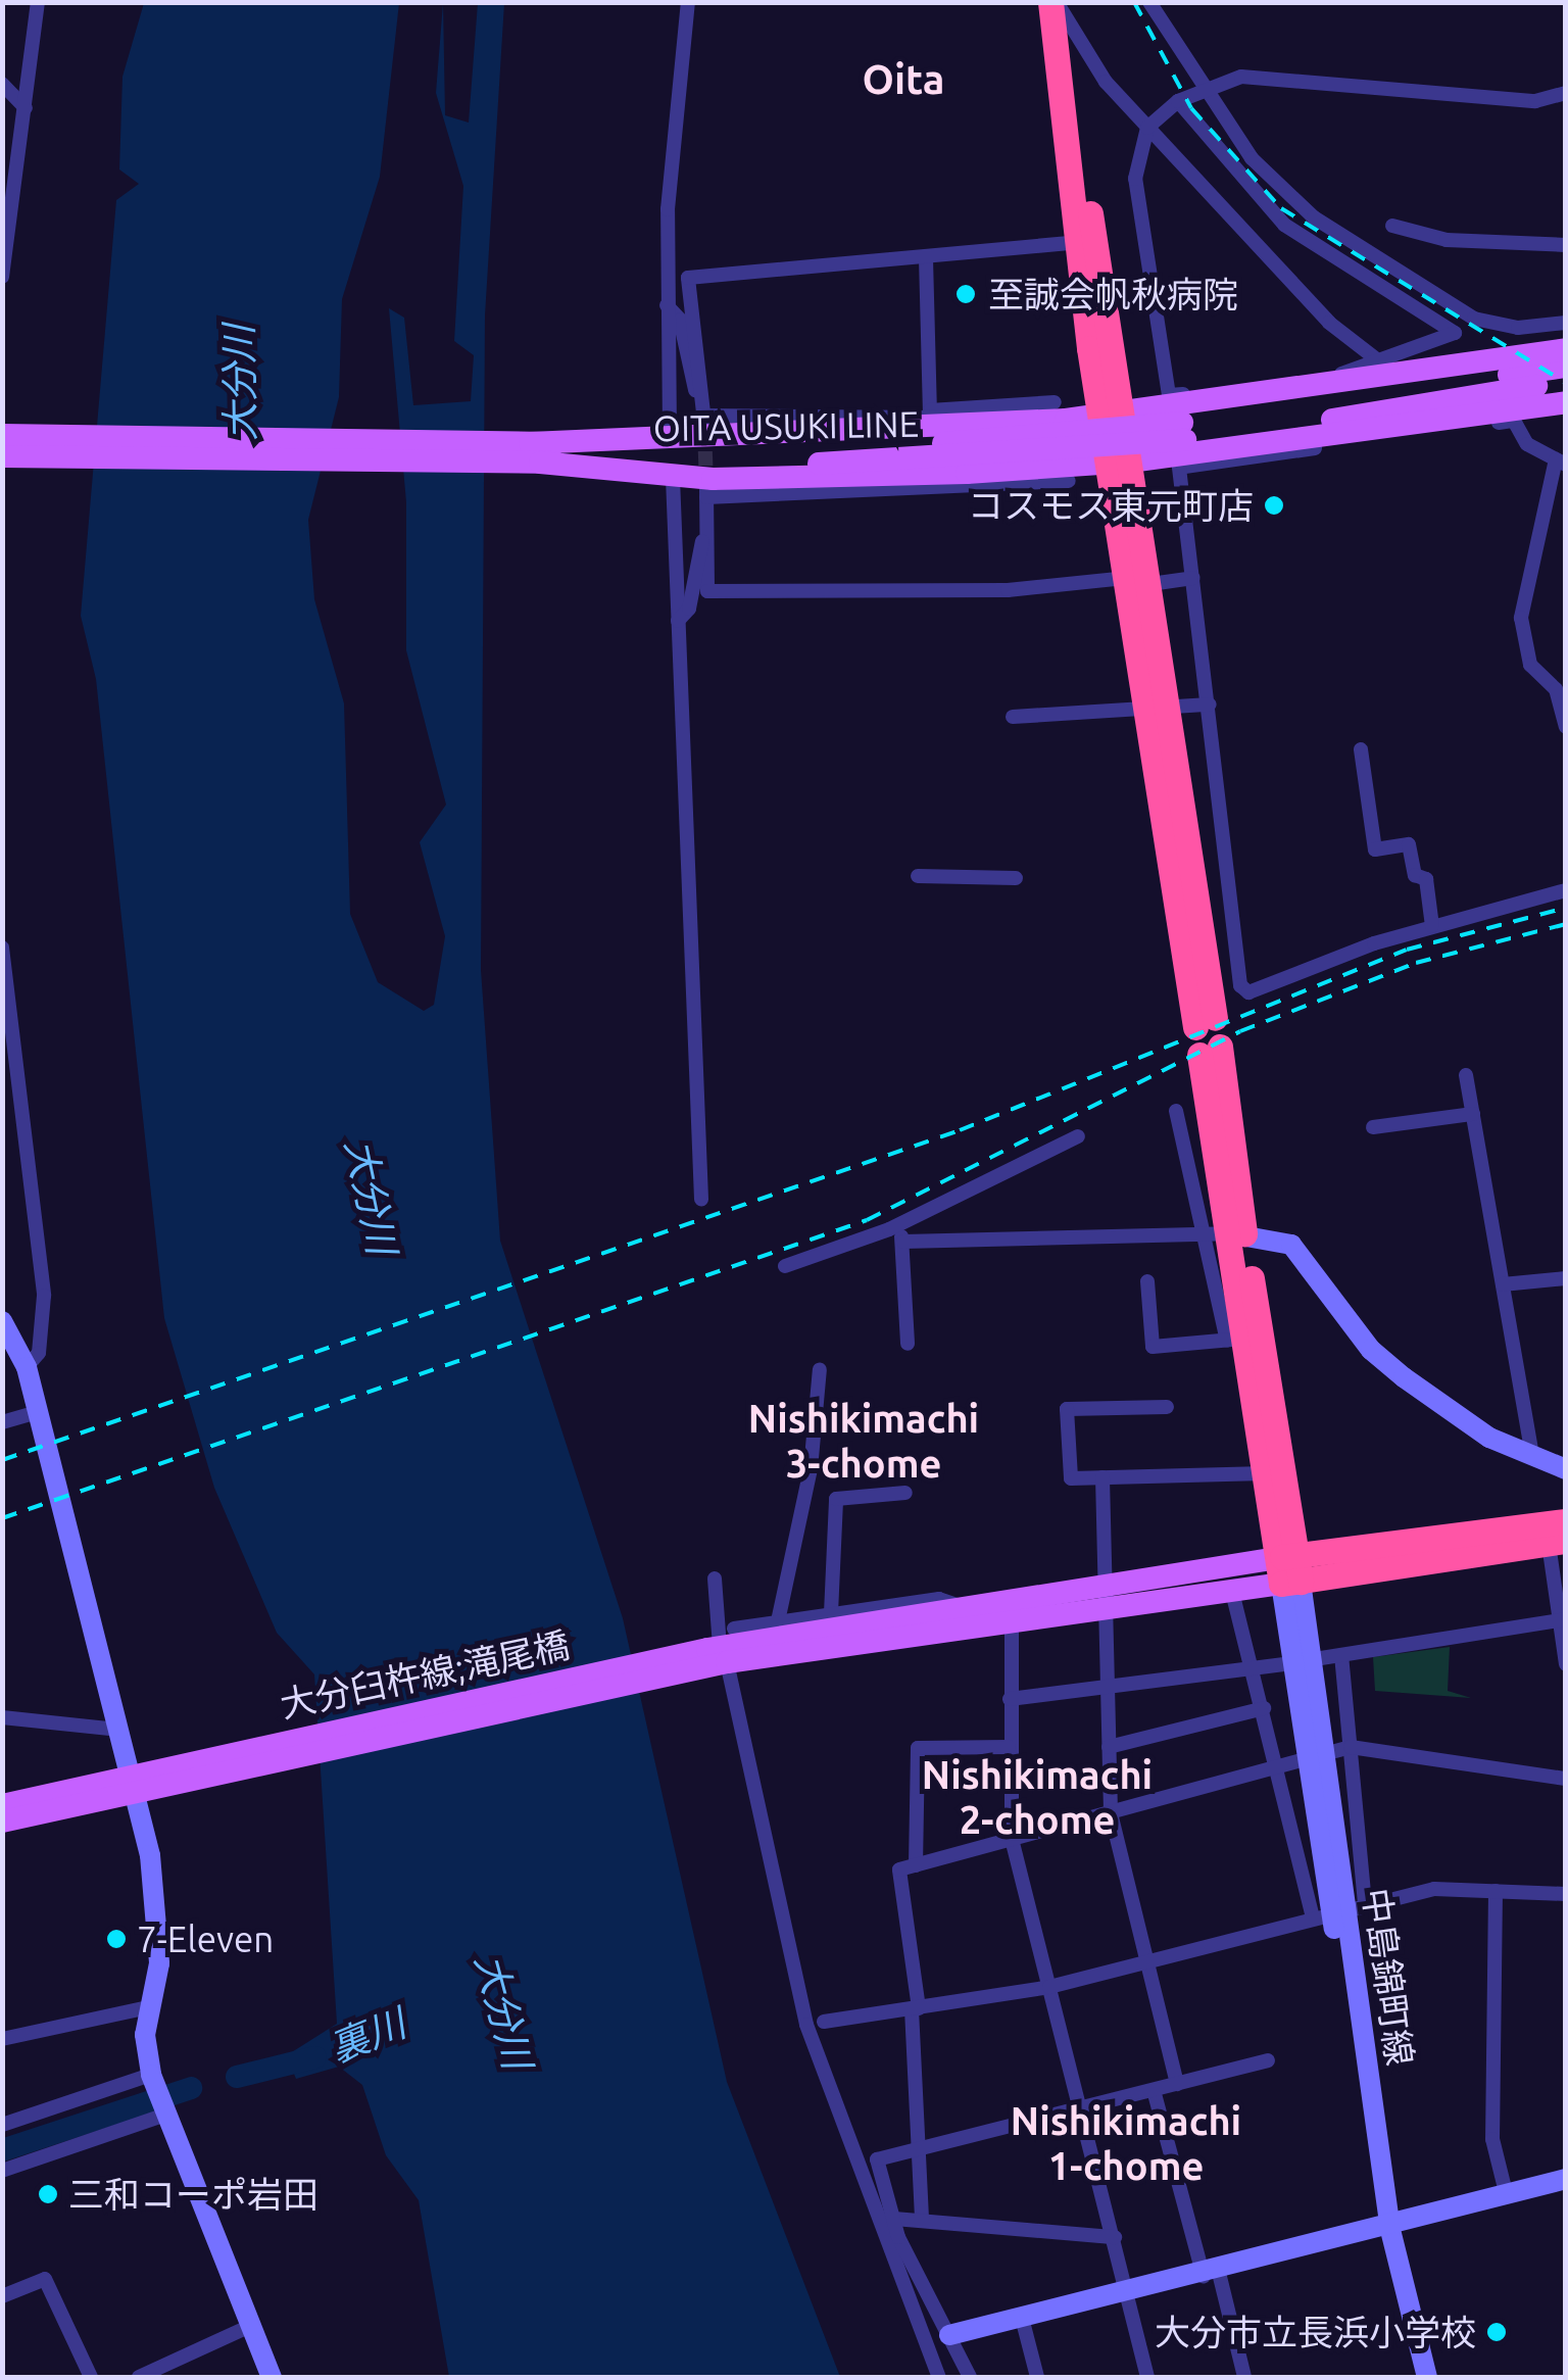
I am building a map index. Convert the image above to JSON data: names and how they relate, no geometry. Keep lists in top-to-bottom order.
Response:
{
  "streets": {
    "main road": ["OITA USUKI LINE", "大分臼杵線;滝尾橋"],
    "street": ["中島錦町線"]
  },
  "districts": [
    "Oita",
    "Nishikimachi 3-chome",
    "Nishikimachi 2-chome",
    "Nishikimachi 1-chome"
  ],
  "water": ["大分川", "裏川"],
  "places": [
    "至誠会帆秋病院",
    "コスモス東元町店",
    "7-Eleven",
    "三和コーポ岩田",
    "大分市立長浜小学校"
  ]
}
